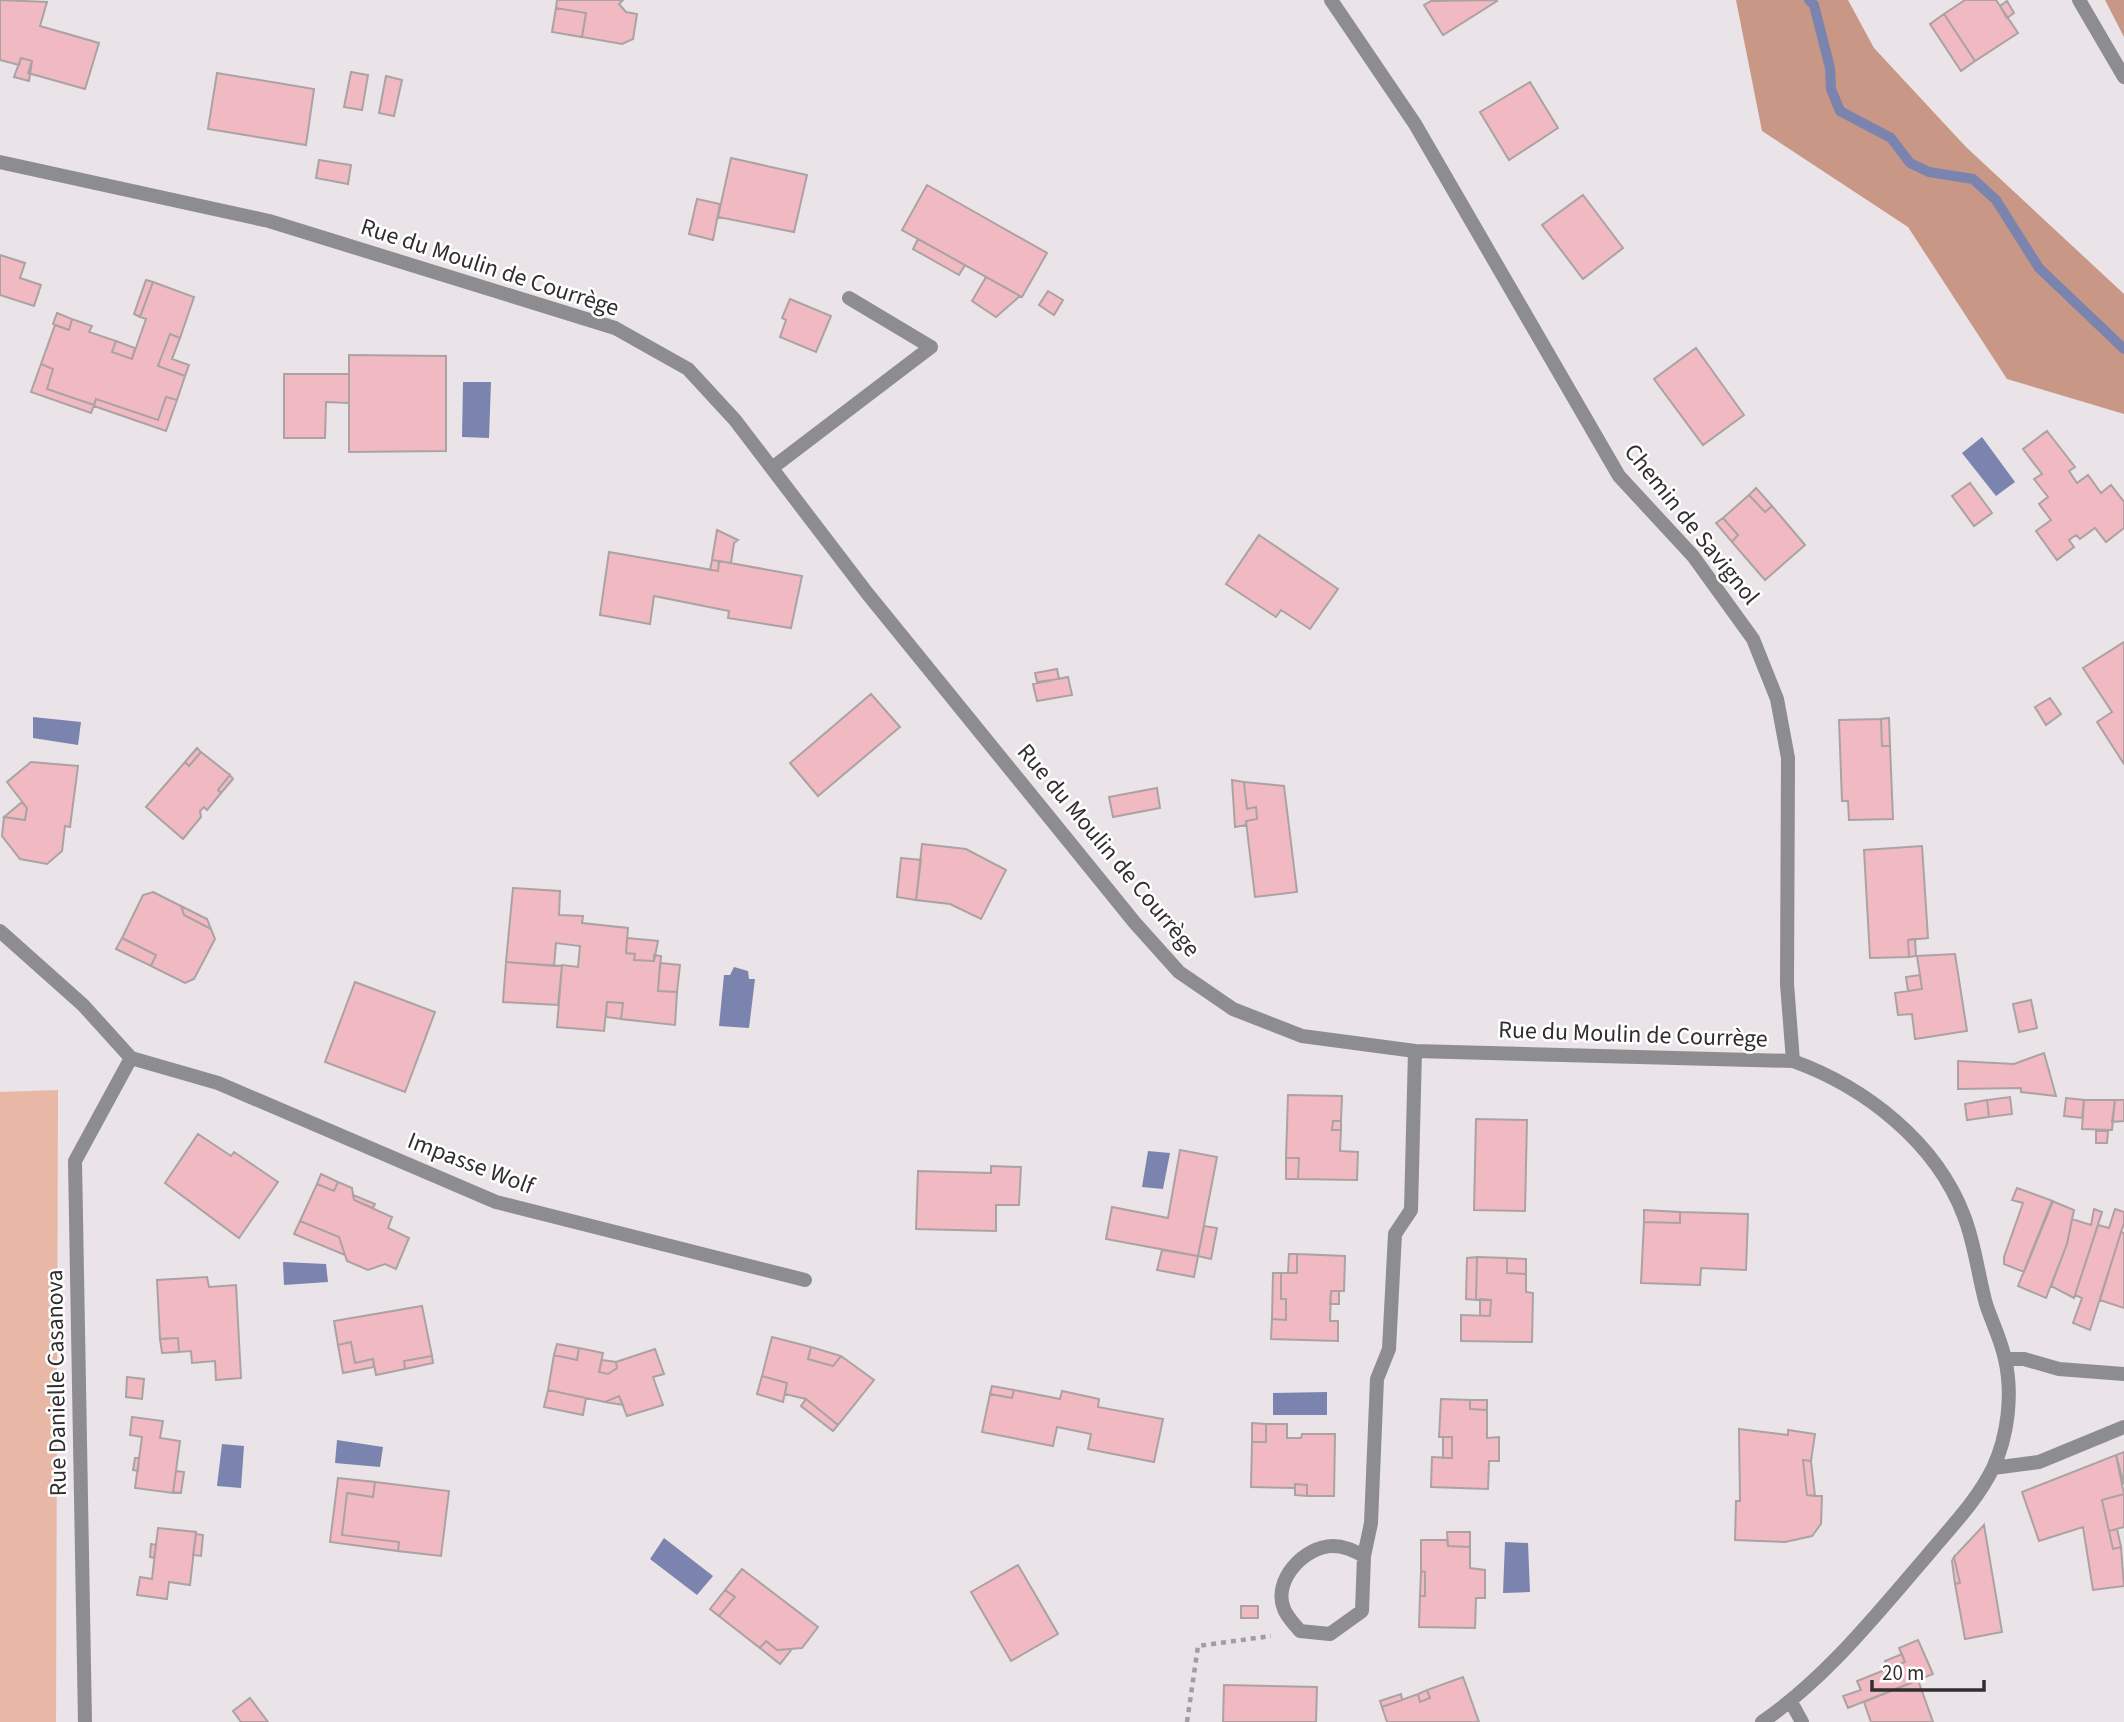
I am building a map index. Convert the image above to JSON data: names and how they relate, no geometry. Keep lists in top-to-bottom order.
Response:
{
  "streets": {
    "street": [
      "Rue du Moulin de Courrège",
      "Chemin de Savignol",
      "Impasse Wolf",
      "Rue Danielle Casanova"
    ]
  },
  "crossings": [
    ["Rue du Moulin de Courrège", "Chemin de Savignol"],
    ["Impasse Wolf", "Rue Danielle Casanova"]
  ],
  "scale_bar": "20 m"
}
